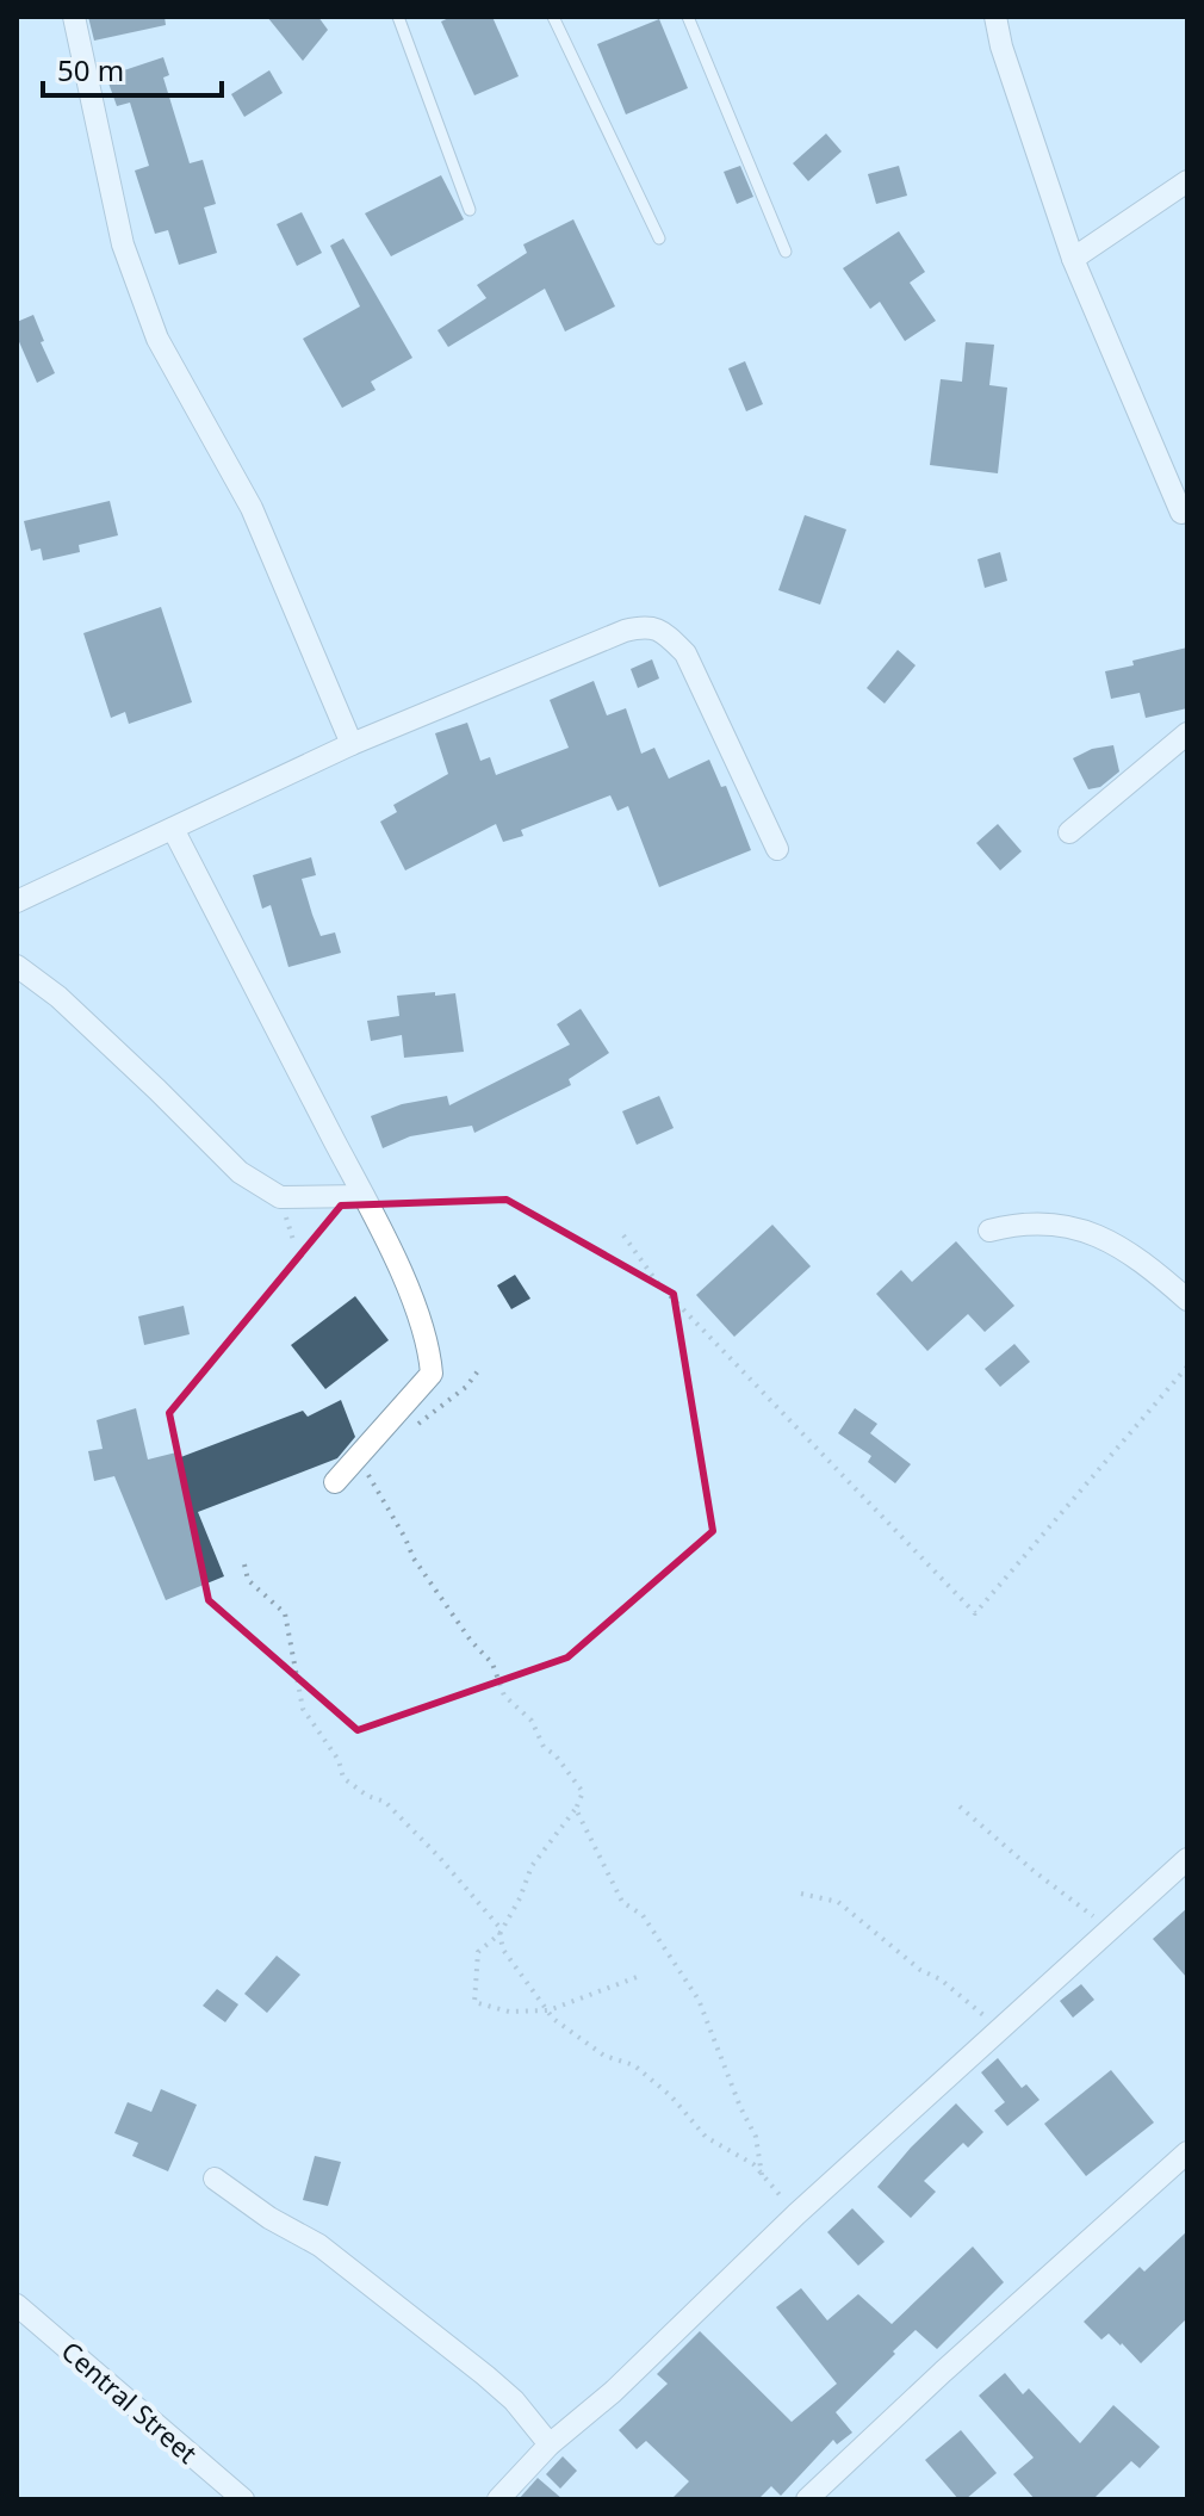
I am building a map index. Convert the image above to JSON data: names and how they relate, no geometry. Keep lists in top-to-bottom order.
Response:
{
  "streets": {
    "street": ["Central Street"]
  },
  "scale_bar": "50 m"
}
